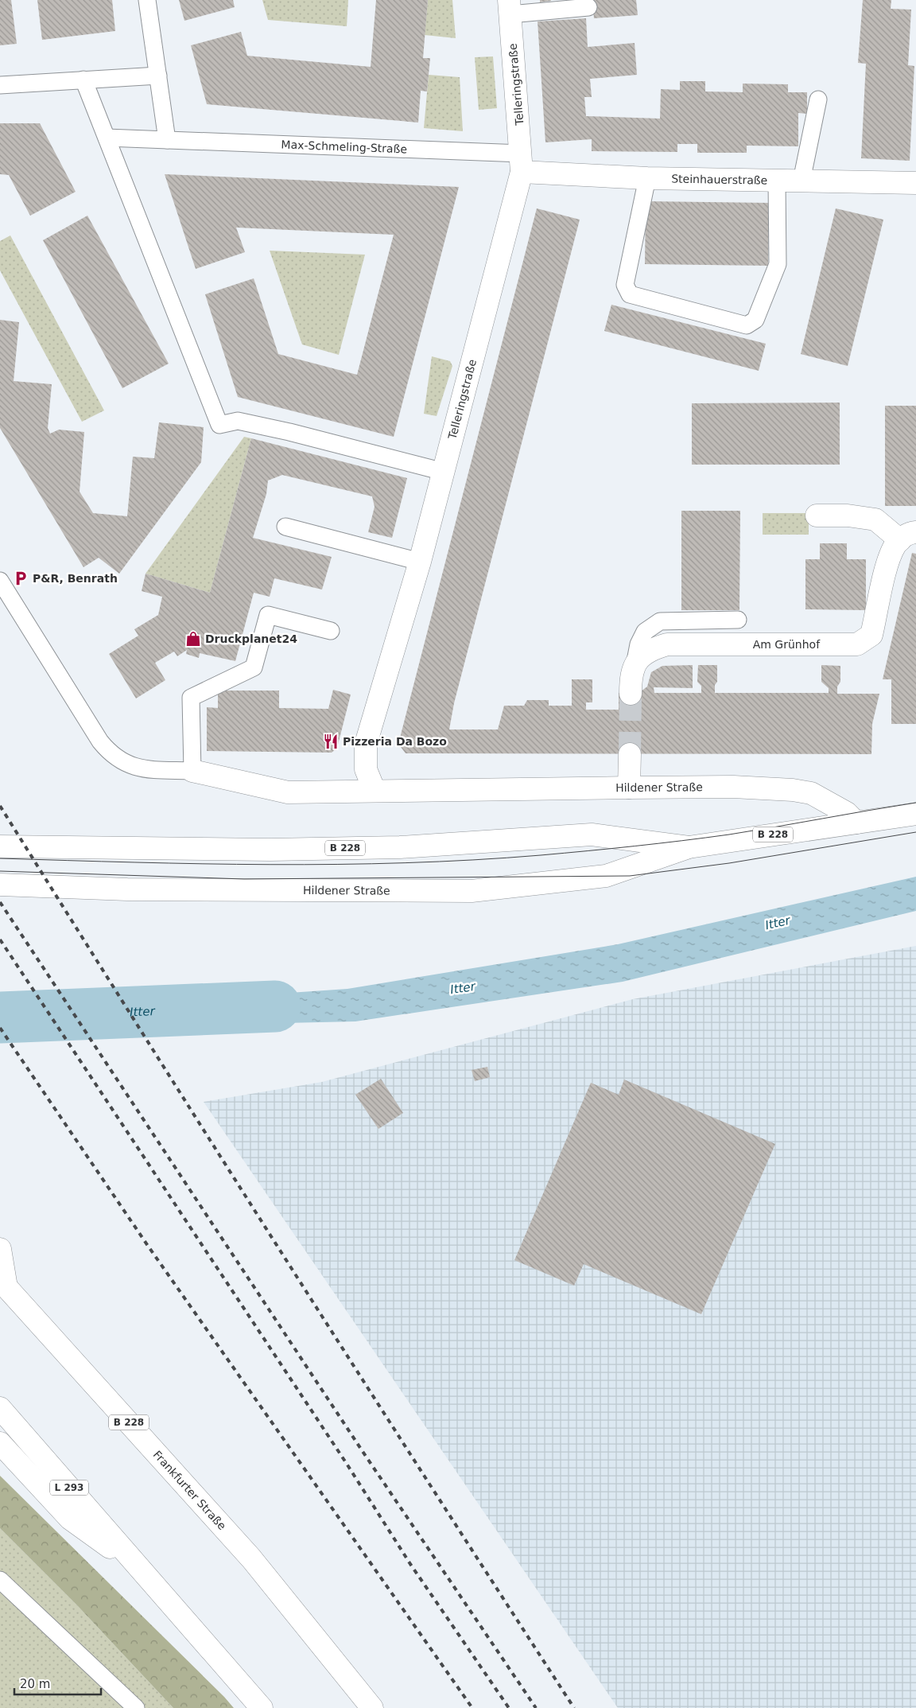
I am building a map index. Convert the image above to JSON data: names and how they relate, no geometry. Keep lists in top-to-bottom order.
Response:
{
  "streets": {
    "main road": [
      "Telleringstraße",
      "Steinhauerstraße",
      "Am Grünhof",
      "Hildener Straße",
      "B 228",
      "L 293",
      "Frankfurter Straße"
    ],
    "lane": ["Max-Schmeling-Straße"]
  },
  "crossings": [
    ["Telleringstraße", "Max-Schmeling-Straße"],
    ["Telleringstraße", "Steinhauerstraße"],
    ["Telleringstraße", "Hildener Straße"],
    ["Max-Schmeling-Straße", "Steinhauerstraße"]
  ],
  "water": ["Itter"],
  "places": {
    "parking": ["P&R, Benrath"],
    "shop": ["Druckplanet24"],
    "restaurant": ["Pizzeria Da Bozo"]
  },
  "scale_bar": "20 m"
}
